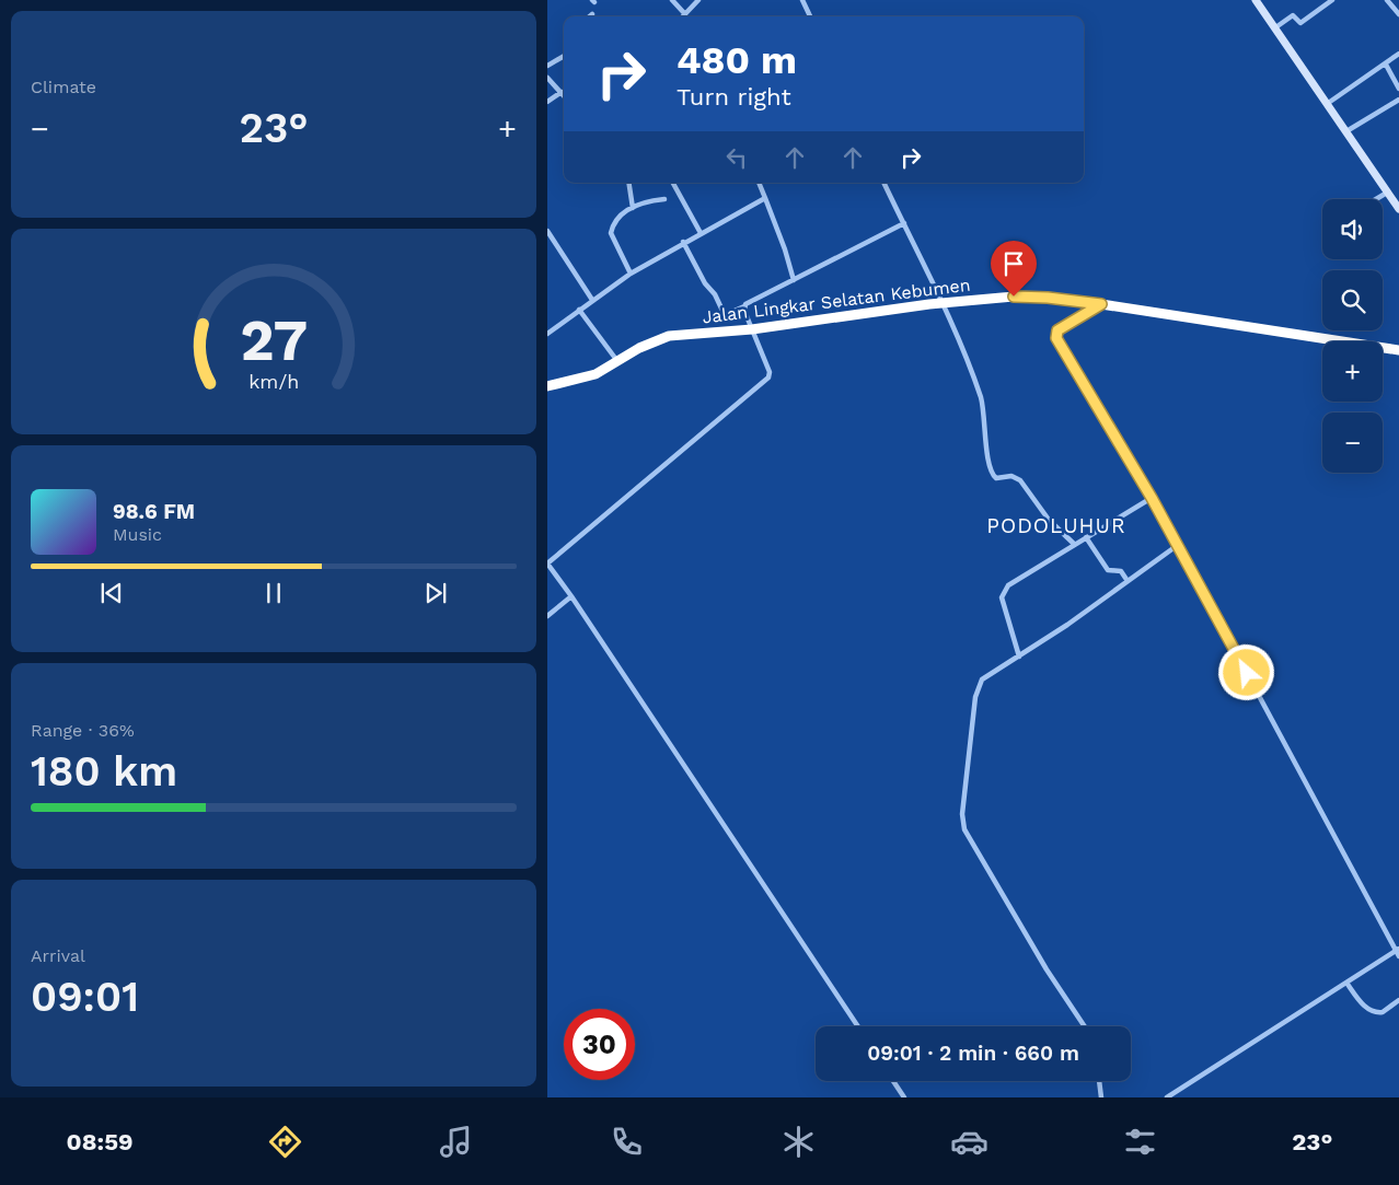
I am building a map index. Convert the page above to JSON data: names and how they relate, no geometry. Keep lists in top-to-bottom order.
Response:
{
  "streets": {
    "highway": ["Jalan Lingkar Selatan Kebumen"]
  },
  "districts": ["PODOLUHUR"],
  "page": {
    "tile": [
      "Climate",
      ["Range · 36%", "180 km"],
      ["Arrival", "09:01"]
    ],
    "turn": ["480 m", "Turn right"],
    "heat": ["−", "23°", "+"],
    "map_buttons": ["+", "−"],
    "song": ["98.6 FM", "Music"],
    "limit": "30",
    "trip": "09:01 · 2 min · 660 m",
    "tabs": ["08:59", "23°"],
    "gauge": ["27", "km/h"]
  }
}
